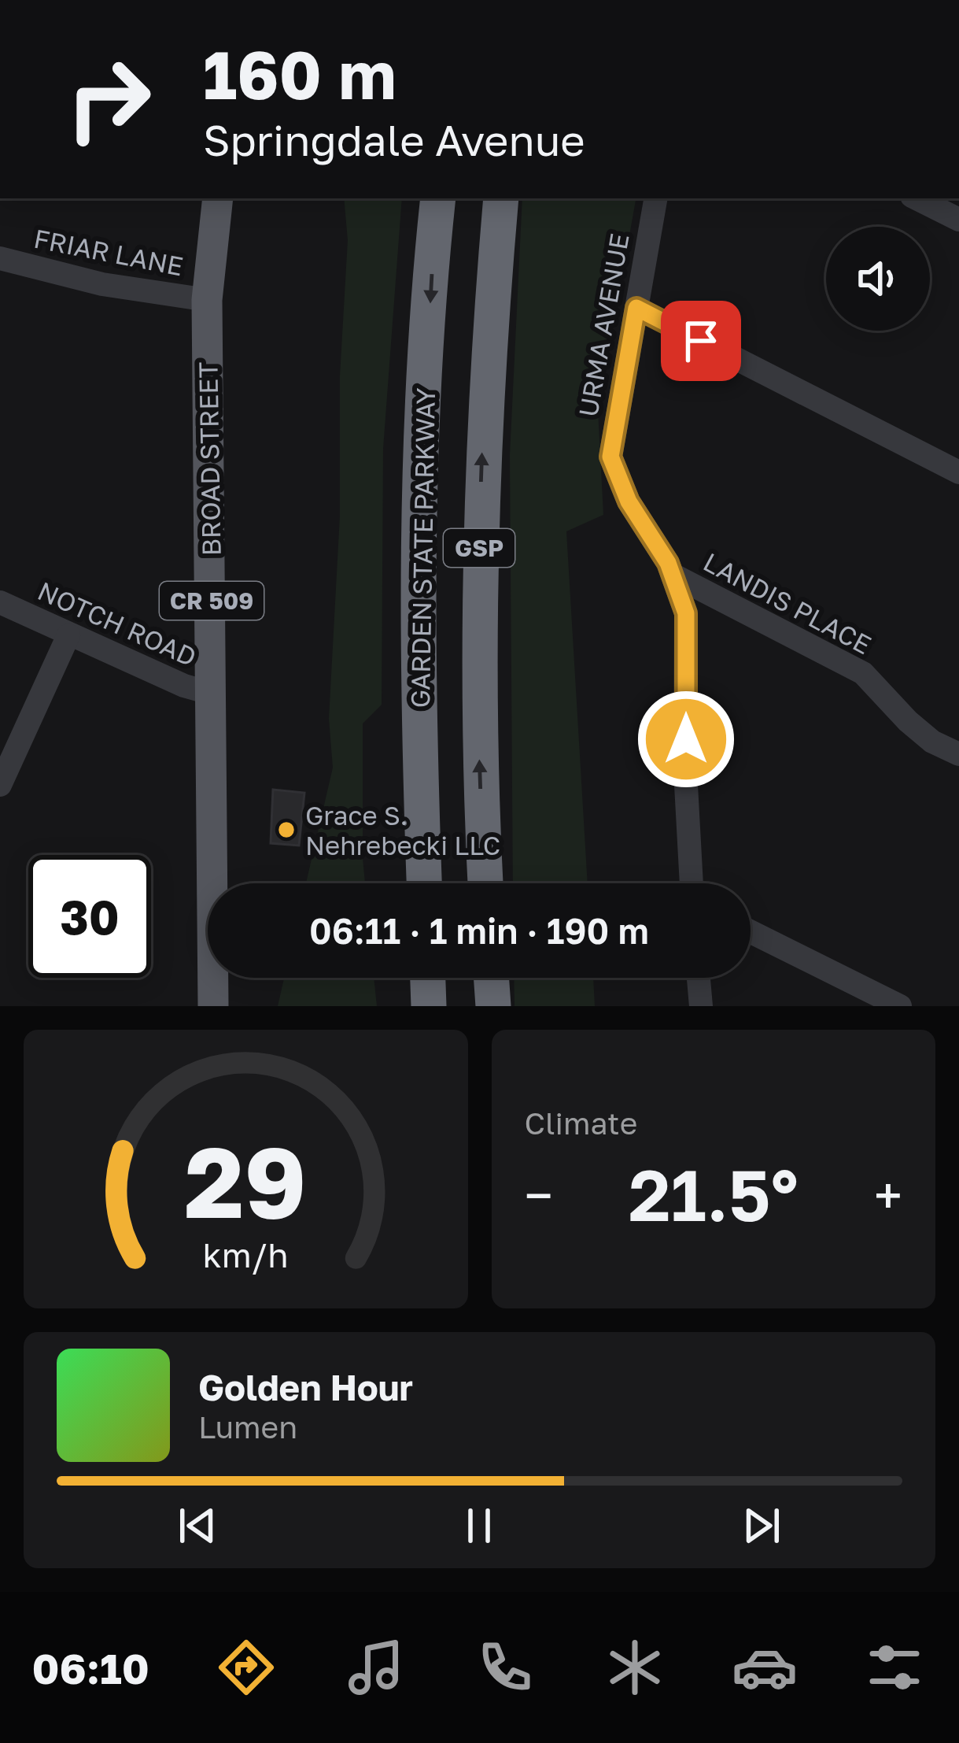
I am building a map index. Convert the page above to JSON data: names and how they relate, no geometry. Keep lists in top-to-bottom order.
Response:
{
  "streets": {
    "highway": ["GARDEN STATE PARKWAY", "GSP"],
    "main road": ["BROAD STREET", "CR 509"],
    "street": [
      "FRIAR LANE",
      "URMA AVENUE",
      "LANDIS PLACE",
      "NOTCH ROAD"
    ]
  },
  "crossings": [
    ["FRIAR LANE", "BROAD STREET"],
    ["URMA AVENUE", "LANDIS PLACE"],
    ["BROAD STREET", "NOTCH ROAD"]
  ],
  "places": ["Grace S. Nehrebecki LLC"],
  "page": {
    "turn": ["160 m", "Springdale Avenue"],
    "limit": "30",
    "trip": "06:11 · 1 min · 190 m",
    "tile": "Climate",
    "heat": ["−", "21.5°", "+"],
    "song": ["Golden Hour", "Lumen"],
    "tabs": "06:10",
    "gauge": ["29", "km/h"]
  }
}
